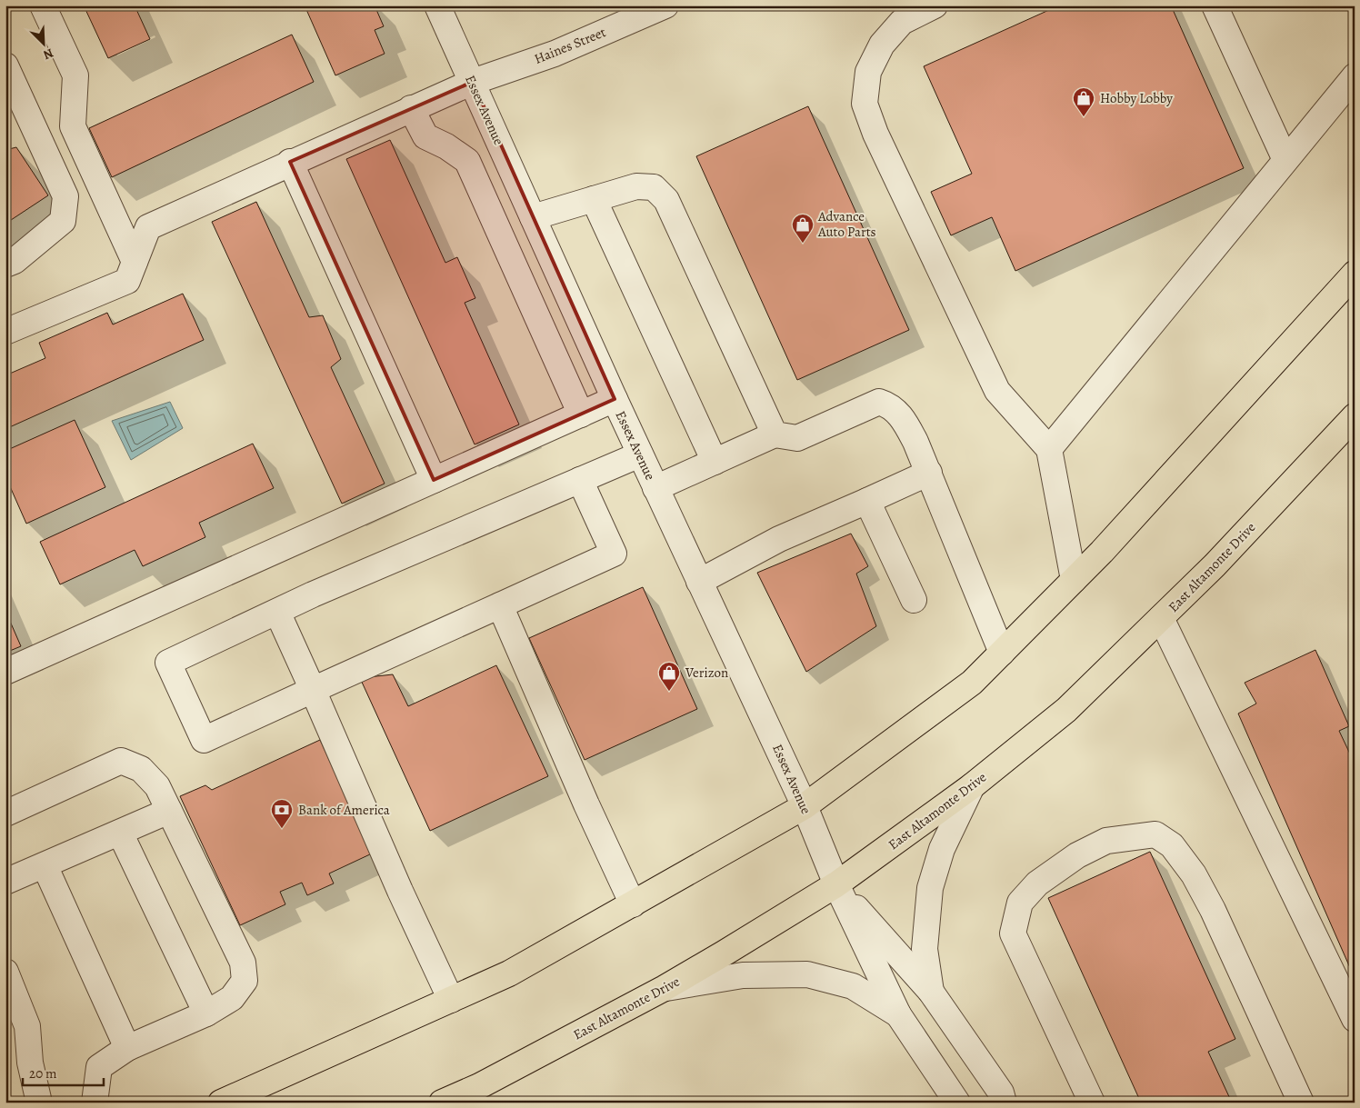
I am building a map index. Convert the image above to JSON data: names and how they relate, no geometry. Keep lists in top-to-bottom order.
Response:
{
  "streets": {
    "main road": ["East Altamonte Drive"],
    "street": ["Haines Street", "Essex Avenue"]
  },
  "crossings": [
    ["Haines Street", "Essex Avenue"],
    ["Essex Avenue", "East Altamonte Drive"]
  ],
  "places": {
    "shop": ["Hobby Lobby", "Advance Auto Parts", "Verizon"],
    "bank": ["Bank of America"]
  },
  "scale_bar": "20 m",
  "north": "bottom right"
}
